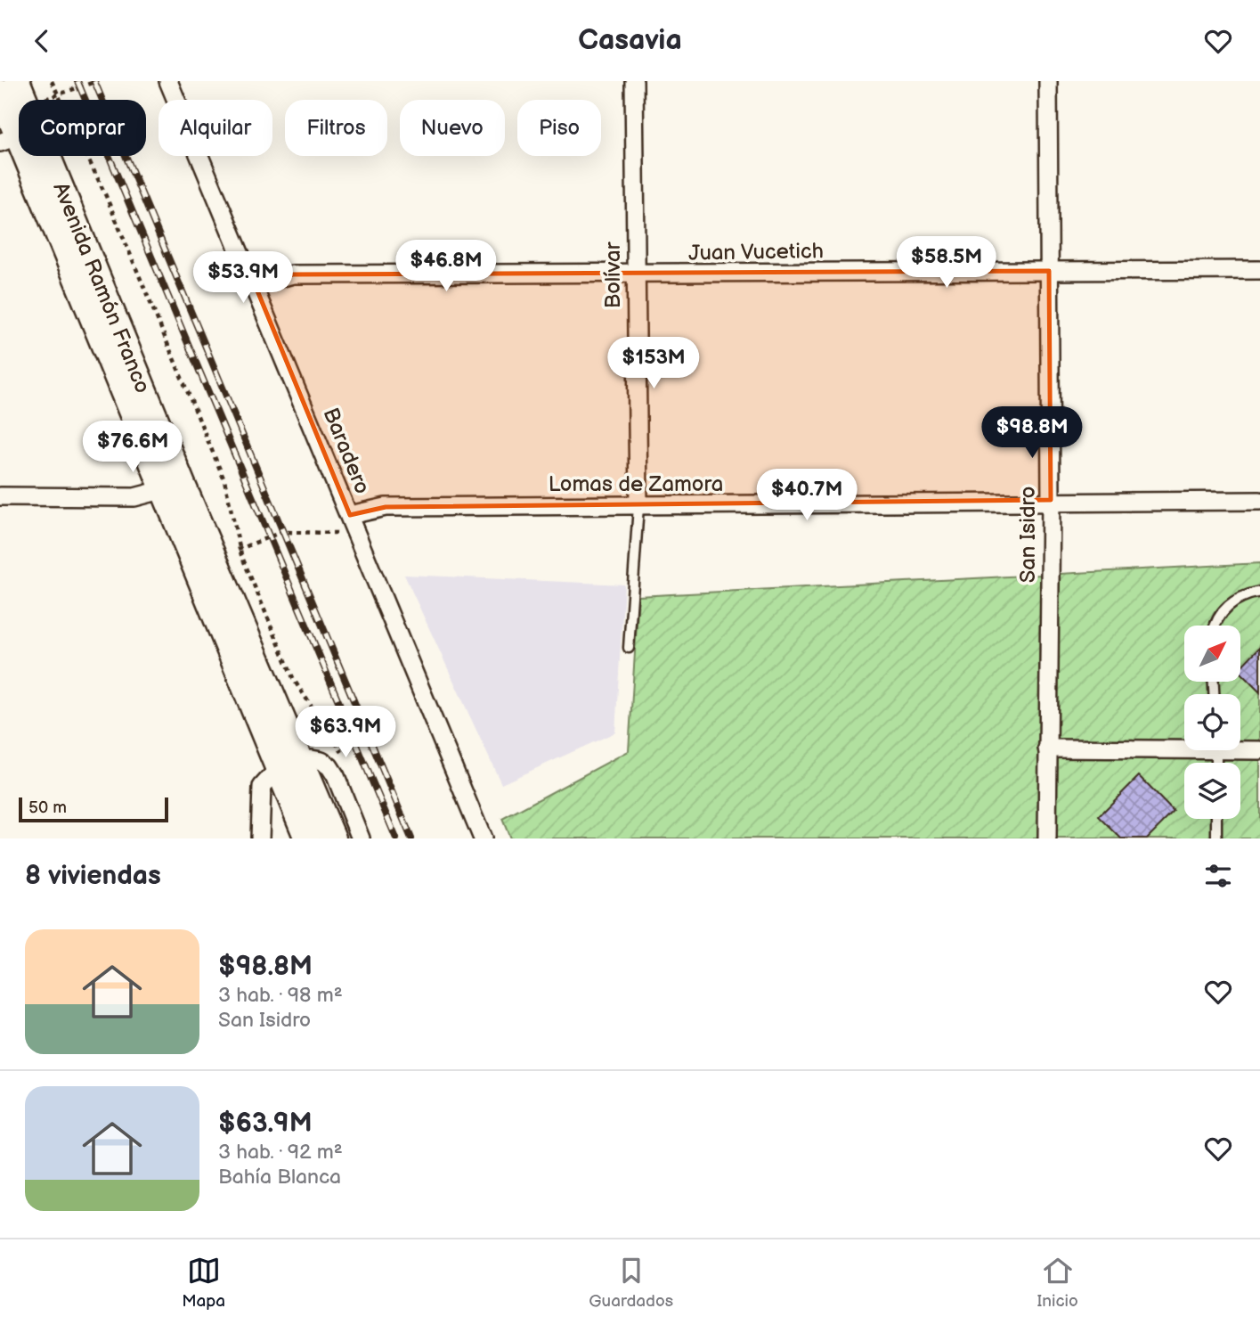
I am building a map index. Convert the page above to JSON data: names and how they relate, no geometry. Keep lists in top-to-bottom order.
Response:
{
  "streets": {
    "main road": ["Avenida Ramón Franco"],
    "street": [
      "Juan Vucetich",
      "Bolívar",
      "Baradero",
      "Lomas de Zamora",
      "San Isidro"
    ]
  },
  "crossings": [
    ["Juan Vucetich", "Bolívar"],
    ["Juan Vucetich", "Baradero"],
    ["Juan Vucetich", "San Isidro"],
    ["Bolívar", "Lomas de Zamora"],
    ["Baradero", "Lomas de Zamora"],
    ["Lomas de Zamora", "San Isidro"]
  ],
  "scale_bar": "50 m",
  "north": "top right",
  "page": {
    "header": "Casavia",
    "chip": [
      "Comprar",
      "Alquilar",
      "Filtros",
      "Nuevo",
      "Piso"
    ],
    "price": [
      "$58.5M",
      "$46.8M",
      "$53.9M",
      "$153M",
      "$98.8M",
      "$76.6M",
      "$40.7M",
      "$63.9M"
    ],
    "scale": "50 m",
    "heading": "8 viviendas",
    "list": [
      {
        "name": "$98.8M",
        "note": "3 hab. · 98 m² · San Isidro"
      },
      {
        "name": "$63.9M",
        "note": "3 hab. · 92 m² · Bahía Blanca"
      }
    ],
    "tabs": ["Mapa", "Guardados", "Inicio"]
  }
}
